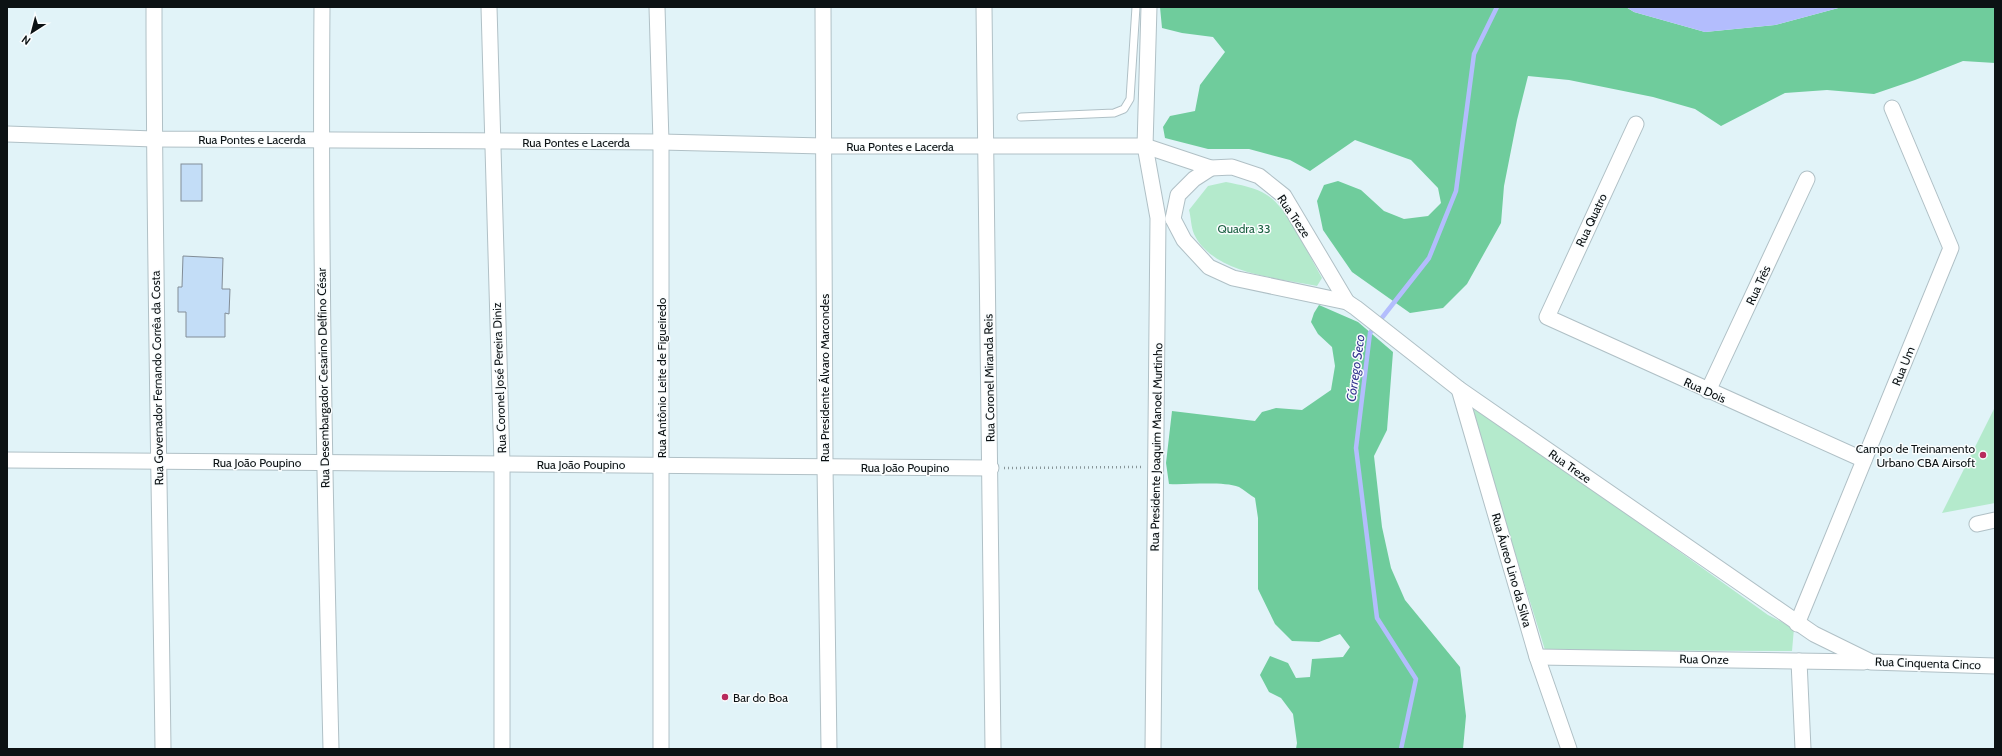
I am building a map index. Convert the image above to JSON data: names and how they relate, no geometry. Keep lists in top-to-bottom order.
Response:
{
  "streets": {
    "street": [
      "Rua Pontes e Lacerda",
      "Rua Treze",
      "Rua Quatro",
      "Rua Três",
      "Rua Um",
      "Rua Governador Fernando Corrêa da Costa",
      "Rua Desembargador Cesarino Delfino César",
      "Rua Coronel José Pereira Diniz",
      "Rua Antônio Leite de Figueiredo",
      "Rua Presidente Álvaro Marcondes",
      "Rua Coronel Miranda Reis",
      "Rua Dois",
      "Rua Presidente Joaquim Manoel Murtinho",
      "Rua João Poupino",
      "Rua Áureo Lino da Silva",
      "Rua Onze",
      "Rua Cinquenta Cinco"
    ]
  },
  "crossings": [
    ["Rua Pontes e Lacerda", "Rua Treze"],
    ["Rua Pontes e Lacerda", "Rua Governador Fernando Corrêa da Costa"],
    ["Rua Pontes e Lacerda", "Rua Desembargador Cesarino Delfino César"],
    ["Rua Pontes e Lacerda", "Rua Coronel José Pereira Diniz"],
    ["Rua Pontes e Lacerda", "Rua Antônio Leite de Figueiredo"],
    ["Rua Pontes e Lacerda", "Rua Presidente Álvaro Marcondes"],
    ["Rua Pontes e Lacerda", "Rua Coronel Miranda Reis"],
    ["Rua Pontes e Lacerda", "Rua Presidente Joaquim Manoel Murtinho"],
    ["Rua Treze", "Rua Um"],
    ["Rua Treze", "Rua Presidente Joaquim Manoel Murtinho"],
    ["Rua Treze", "Rua Áureo Lino da Silva"],
    ["Rua Treze", "Rua Cinquenta Cinco"],
    ["Rua Quatro", "Rua Dois"],
    ["Rua Três", "Rua Dois"],
    ["Rua Um", "Rua Dois"],
    ["Rua Um", "Rua Cinquenta Cinco"],
    ["Rua Governador Fernando Corrêa da Costa", "Rua João Poupino"],
    ["Rua Desembargador Cesarino Delfino César", "Rua João Poupino"],
    ["Rua Coronel José Pereira Diniz", "Rua João Poupino"],
    ["Rua Antônio Leite de Figueiredo", "Rua João Poupino"],
    ["Rua Presidente Álvaro Marcondes", "Rua João Poupino"],
    ["Rua Coronel Miranda Reis", "Rua João Poupino"],
    ["Rua Áureo Lino da Silva", "Rua Onze"],
    ["Rua Onze", "Rua Cinquenta Cinco"]
  ],
  "water": ["Córrego Seco"],
  "parks": ["Quadra 33"],
  "places": ["Campo de Treinamento Urbano CBA Airsoft", "Bar do Boa"],
  "north": "bottom left"
}
